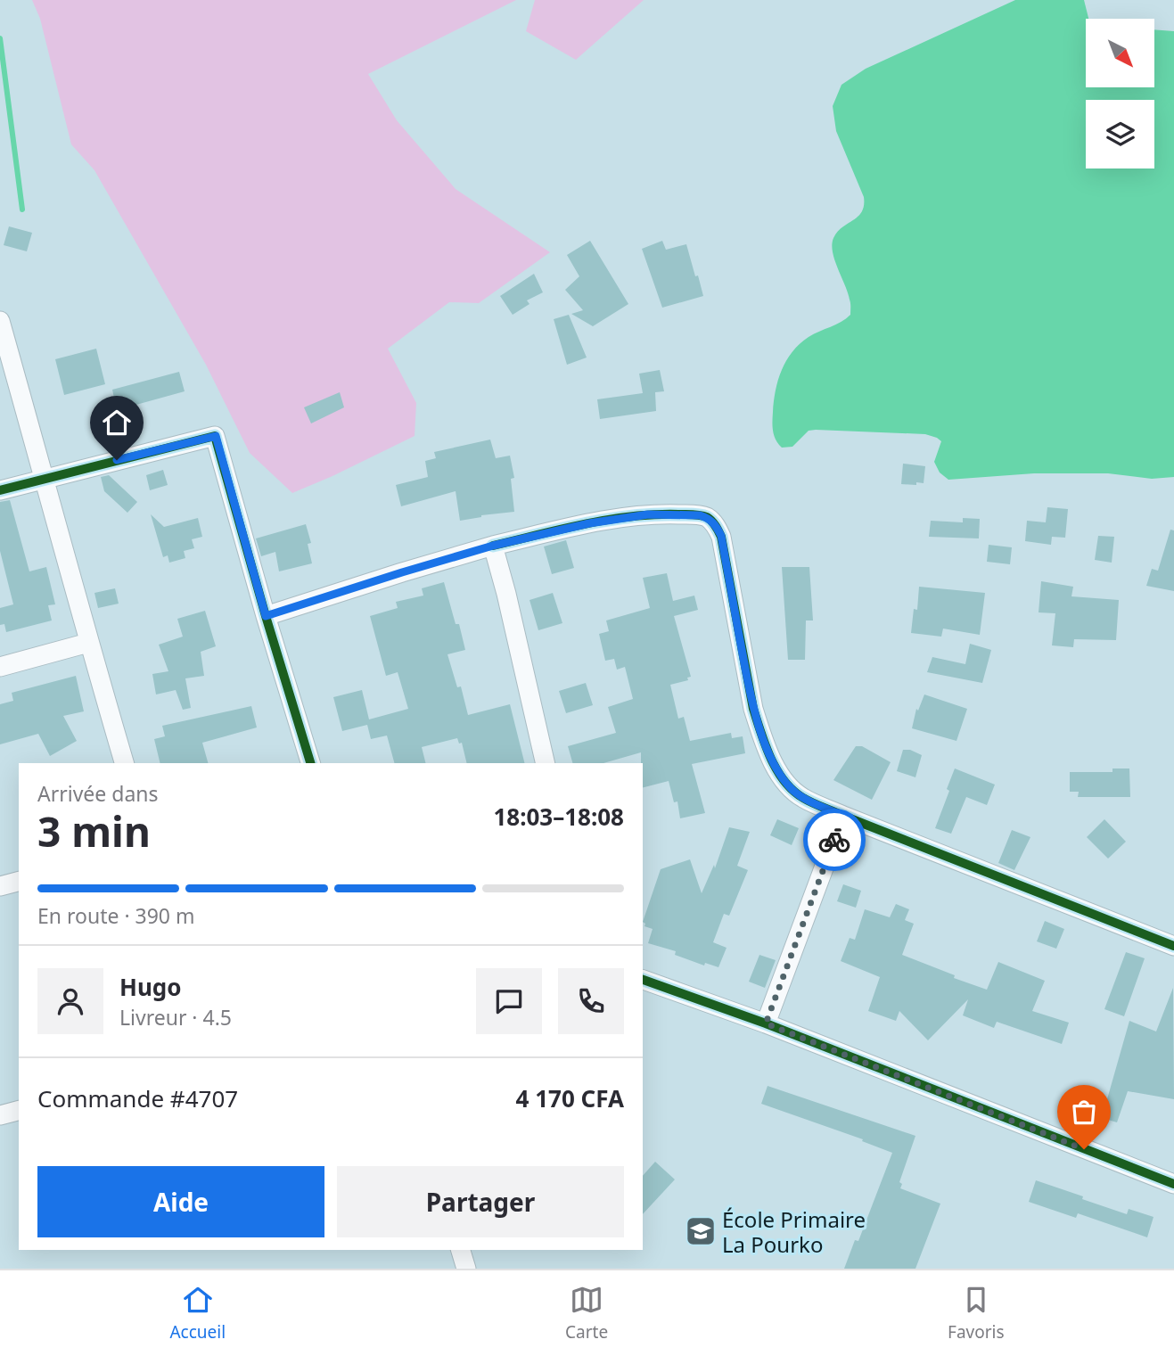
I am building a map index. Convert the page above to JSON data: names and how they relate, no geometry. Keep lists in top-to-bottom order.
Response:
{
  "places": {
    "school or university": ["École Primaire La Pourko"]
  },
  "north": "bottom right",
  "page": {
    "heading": ["3 min", "Arrivée dans", "18:03–18:08"],
    "panel": [
      "Hugo",
      "Livreur · 4.5",
      "Commande #4707",
      "4 170 CFA"
    ],
    "bar": "En route · 390 m",
    "buttons": ["Aide", "Partager"],
    "tabs": ["Accueil", "Carte", "Favoris"]
  }
}
